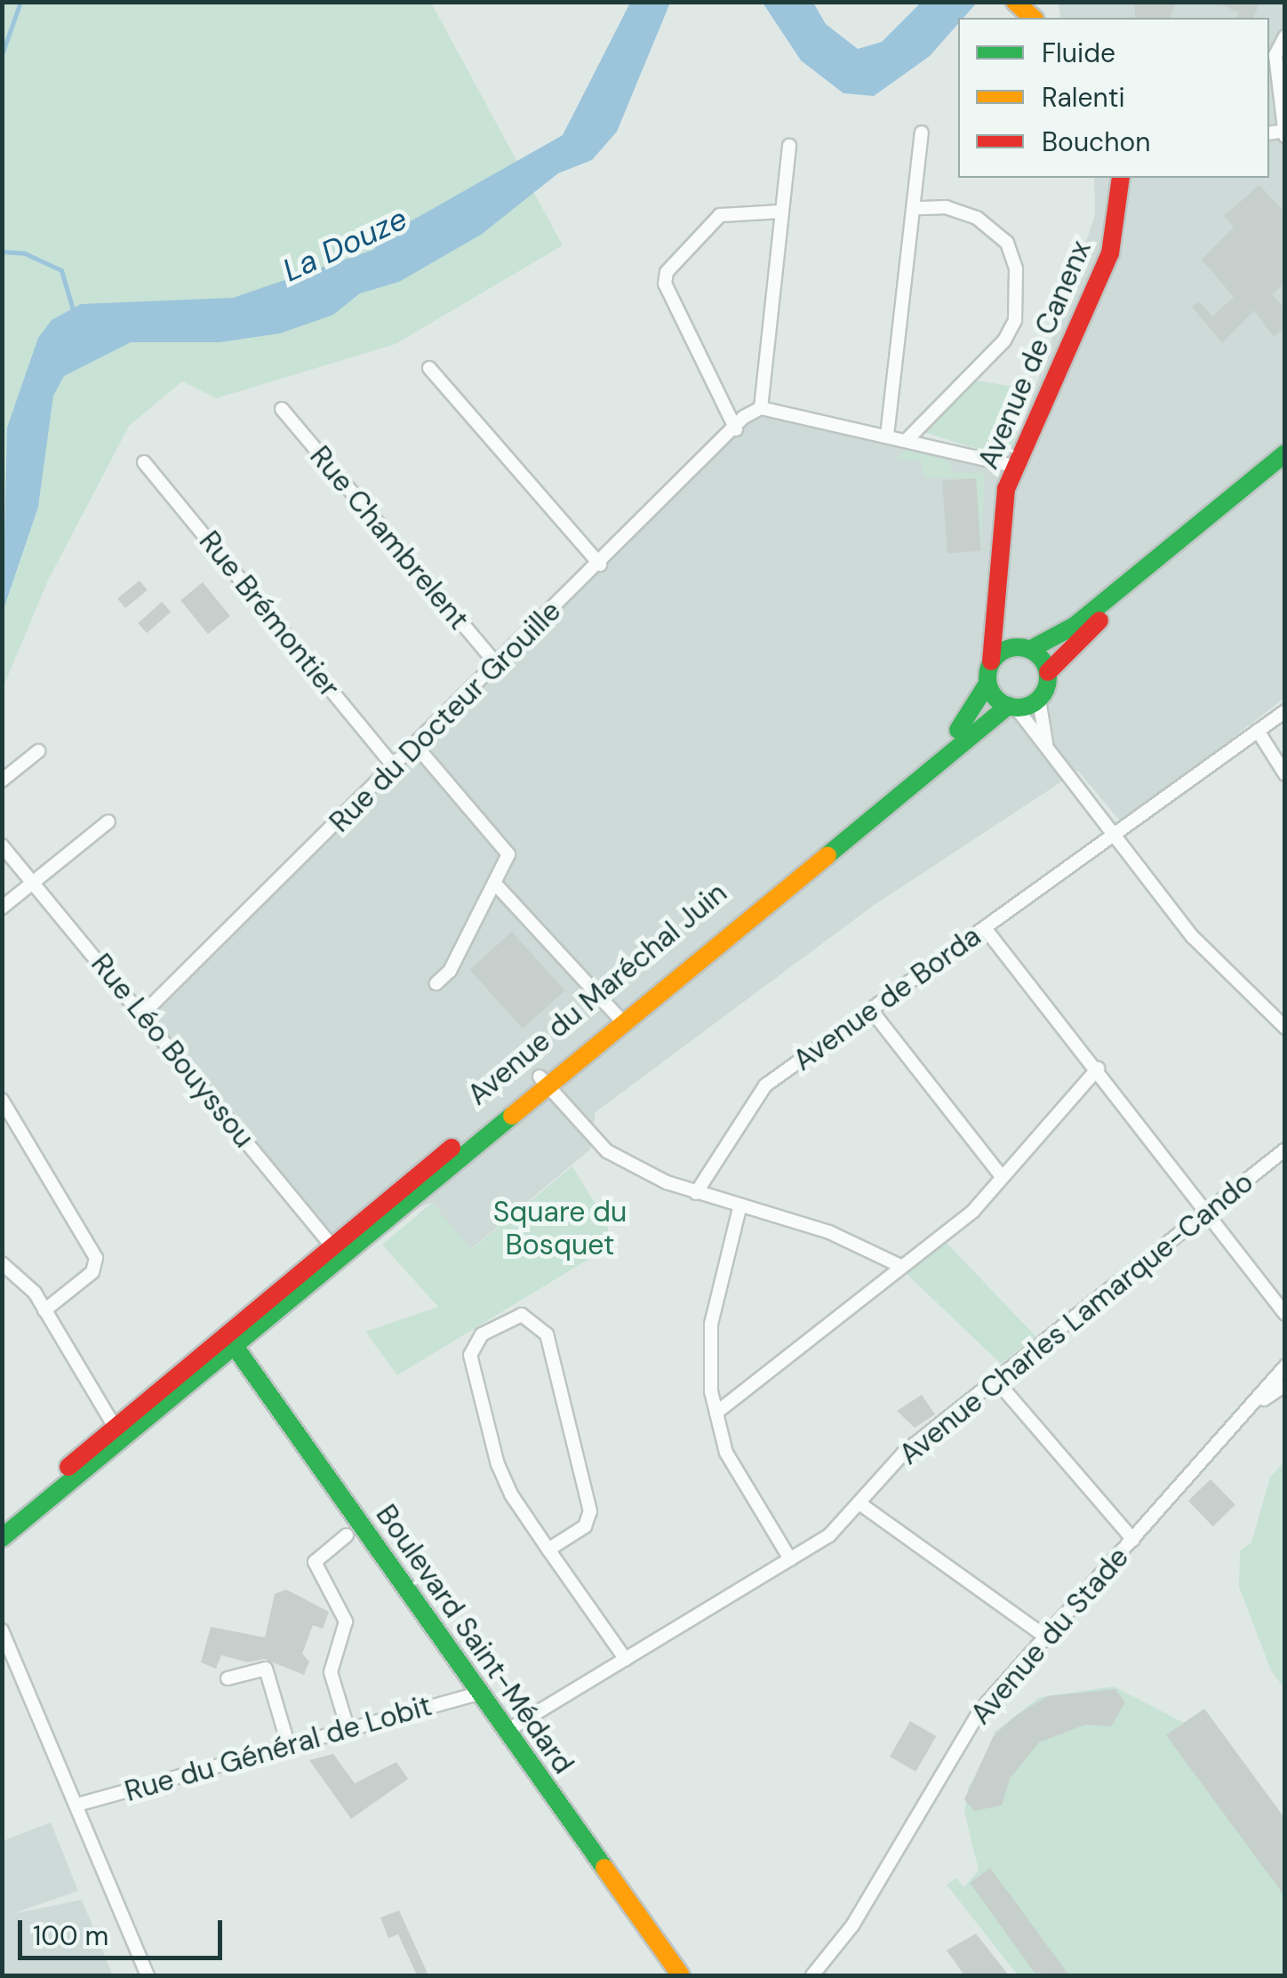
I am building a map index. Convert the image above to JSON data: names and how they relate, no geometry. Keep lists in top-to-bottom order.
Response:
{
  "streets": {
    "main road": ["Avenue de Canenx", "Avenue du Maréchal Juin", "Boulevard Saint-Médard"],
    "street": [
      "Rue Chambrelent",
      "Rue Brémontier",
      "Rue du Docteur Grouille",
      "Avenue de Borda",
      "Rue Léo Bouyssou",
      "Avenue Charles Lamarque-Cando",
      "Avenue du Stade",
      "Rue du Général de Lobit"
    ]
  },
  "crossings": [
    ["Avenue de Canenx", "Avenue du Maréchal Juin"],
    ["Rue Chambrelent", "Rue du Docteur Grouille"],
    ["Rue Brémontier", "Rue du Docteur Grouille"],
    ["Rue du Docteur Grouille", "Rue Léo Bouyssou"],
    ["Avenue du Maréchal Juin", "Rue Léo Bouyssou"],
    ["Avenue du Maréchal Juin", "Boulevard Saint-Médard"],
    ["Avenue Charles Lamarque-Cando", "Boulevard Saint-Médard"],
    ["Boulevard Saint-Médard", "Rue du Général de Lobit"]
  ],
  "water": ["La Douze"],
  "parks": ["Square du Bosquet"],
  "legend": ["Fluide", "Ralenti", "Bouchon"],
  "scale_bar": "100 m"
}
